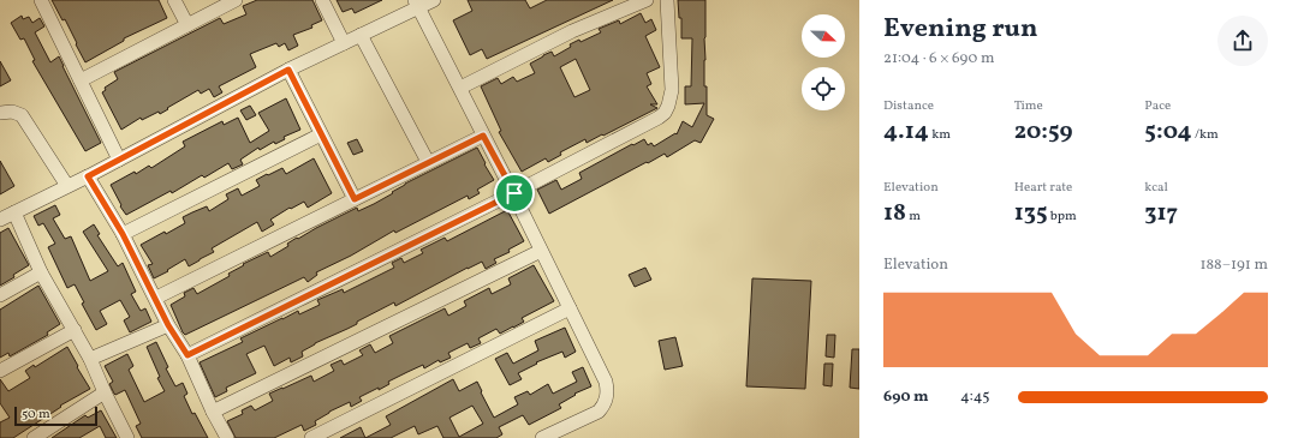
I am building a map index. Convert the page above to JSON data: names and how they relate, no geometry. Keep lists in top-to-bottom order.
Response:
{
  "scale_bar": "50 m",
  "north": "right",
  "page": {
    "heading": ["Evening run", "21:04 · 6 × 690 m"],
    "stats": [
      ["Distance", "4.14 km"],
      ["Time", "20:59"],
      ["Pace", "5:04 /km"],
      ["Elevation", "18 m"],
      ["Heart rate", "135 bpm"],
      ["kcal", "317"]
    ],
    "chart": ["Elevation", "188–191 m"],
    "list": [
      {
        "name": "690 m",
        "note": "4:45"
      }
    ],
    "scale": "50 m"
  }
}
